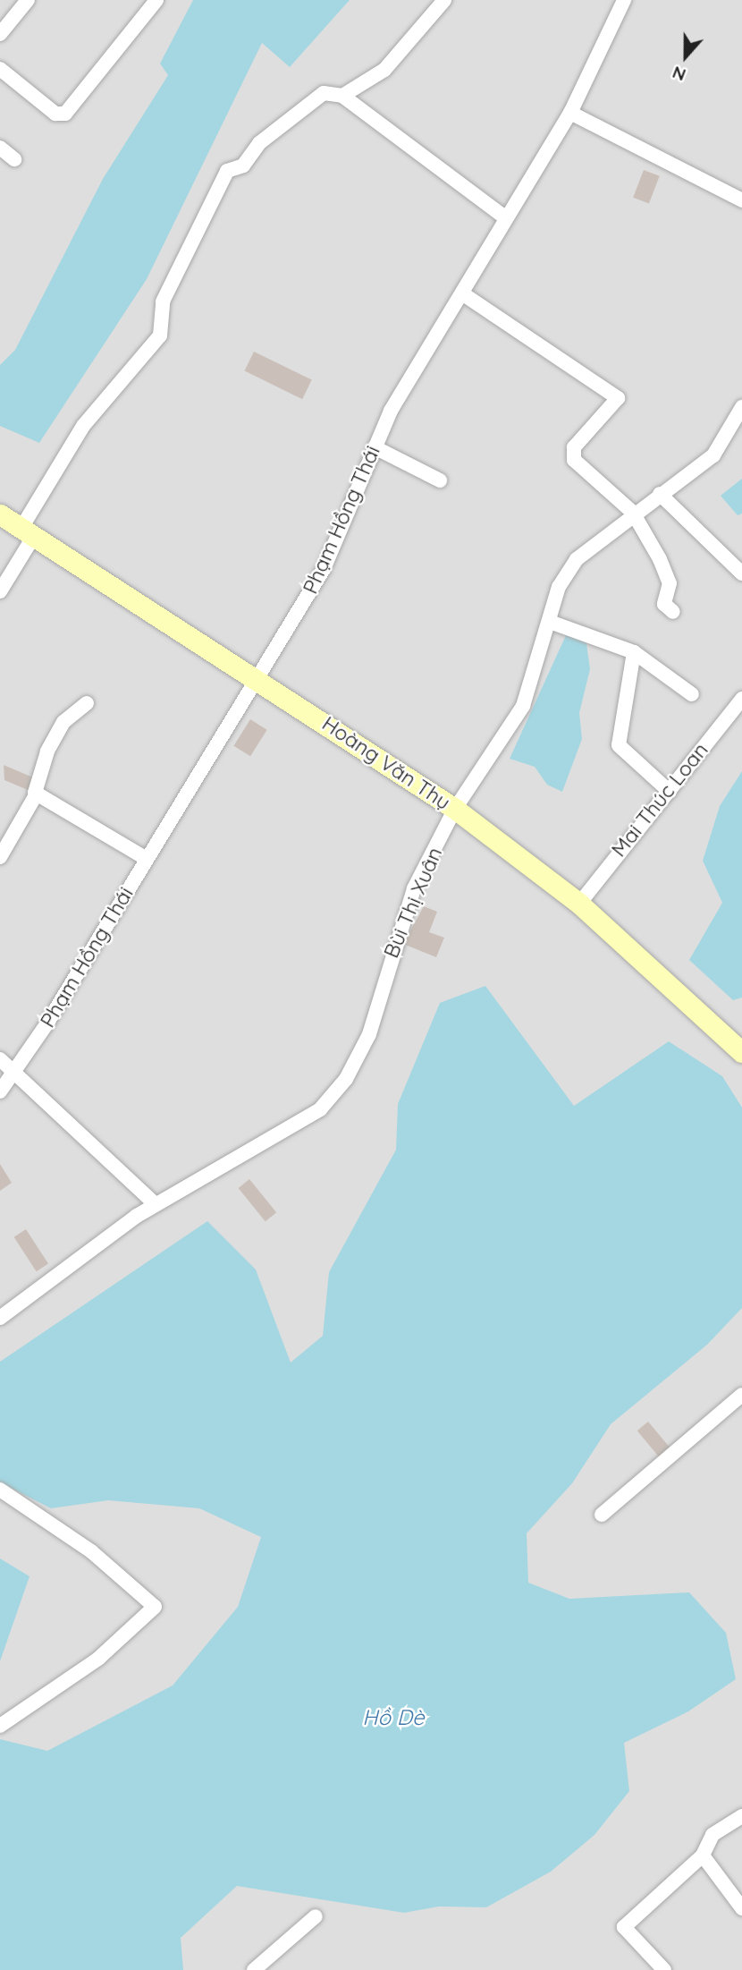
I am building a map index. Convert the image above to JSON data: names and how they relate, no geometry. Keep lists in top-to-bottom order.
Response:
{
  "streets": {
    "main road": ["Hoàng Văn Thụ"],
    "street": ["Phạm Hồng Thái", "Mai Thúc Loan", "Bùi Thị Xuân"]
  },
  "crossings": [
    ["Phạm Hồng Thái", "Hoàng Văn Thụ"],
    ["Hoàng Văn Thụ", "Mai Thúc Loan"],
    ["Hoàng Văn Thụ", "Bùi Thị Xuân"]
  ],
  "water": ["Hồ Dè"],
  "north": "bottom"
}
